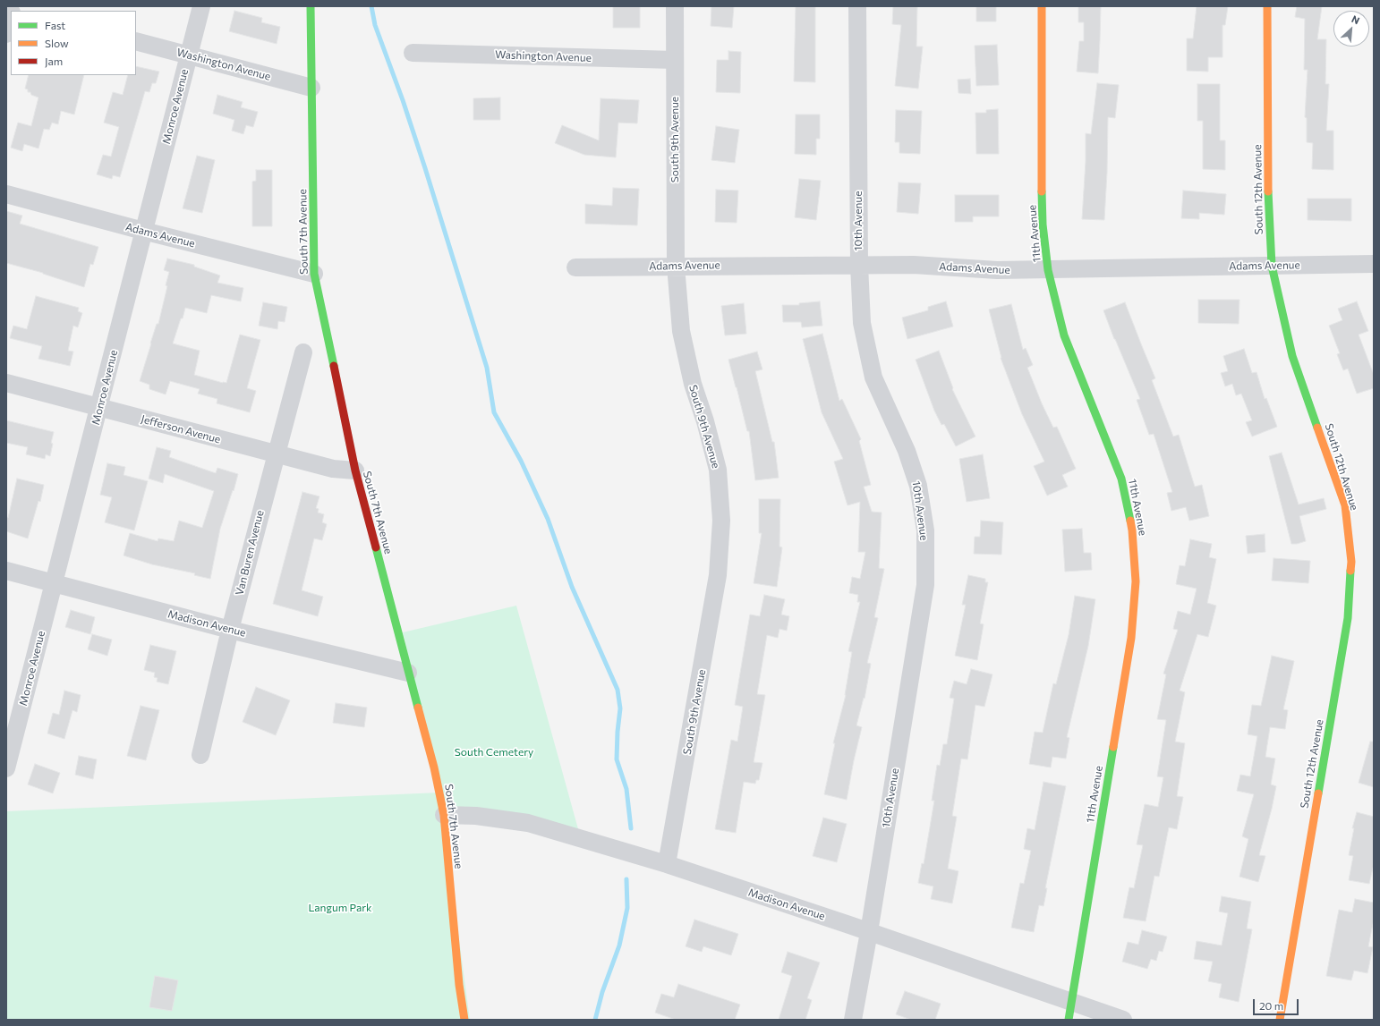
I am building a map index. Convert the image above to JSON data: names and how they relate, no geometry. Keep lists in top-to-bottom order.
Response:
{
  "streets": {
    "street": [
      "Washington Avenue",
      "Monroe Avenue",
      "South 9th Avenue",
      "South 12th Avenue",
      "10th Avenue",
      "South 7th Avenue",
      "11th Avenue",
      "Adams Avenue",
      "Jefferson Avenue",
      "Van Buren Avenue",
      "Madison Avenue"
    ]
  },
  "crossings": [
    ["Washington Avenue", "Monroe Avenue"],
    ["Washington Avenue", "South 9th Avenue"],
    ["Washington Avenue", "South 7th Avenue"],
    ["Monroe Avenue", "Adams Avenue"],
    ["Monroe Avenue", "Jefferson Avenue"],
    ["Monroe Avenue", "Madison Avenue"],
    ["South 9th Avenue", "Adams Avenue"],
    ["South 9th Avenue", "Madison Avenue"],
    ["South 12th Avenue", "Adams Avenue"],
    ["10th Avenue", "Adams Avenue"],
    ["10th Avenue", "Madison Avenue"],
    ["South 7th Avenue", "Adams Avenue"],
    ["South 7th Avenue", "Jefferson Avenue"],
    ["South 7th Avenue", "Madison Avenue"],
    ["11th Avenue", "Adams Avenue"],
    ["11th Avenue", "Madison Avenue"],
    ["Jefferson Avenue", "Van Buren Avenue"],
    ["Van Buren Avenue", "Madison Avenue"]
  ],
  "parks": ["South Cemetery", "Langum Park"],
  "legend": ["Fast", "Slow", "Jam"],
  "scale_bar": "20 m",
  "north": "top right"
}
